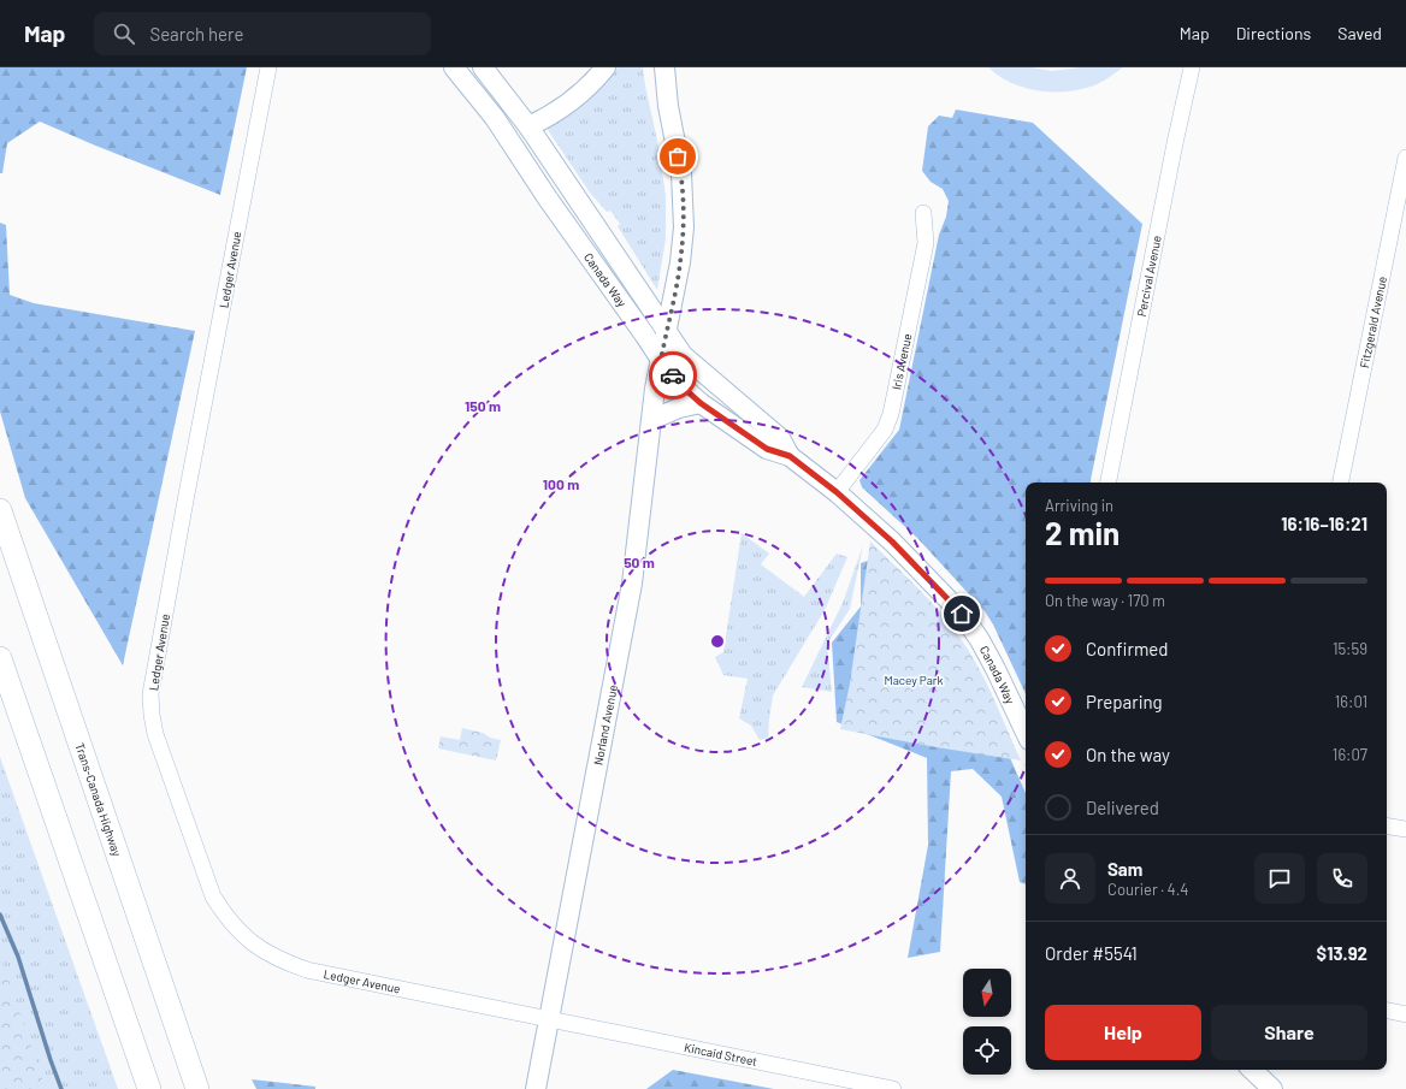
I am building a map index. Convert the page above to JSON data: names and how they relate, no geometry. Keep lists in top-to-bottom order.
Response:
{
  "streets": {
    "highway": ["Trans-Canada Highway"],
    "main road": ["Canada Way", "Norland Avenue"],
    "street": [
      "Ledger Avenue",
      "Percival Avenue",
      "Fitzgerald Avenue",
      "Iris Avenue",
      "Kincaid Street"
    ]
  },
  "crossings": [
    ["Ledger Avenue", "Norland Avenue"],
    ["Ledger Avenue", "Kincaid Street"],
    ["Canada Way", "Iris Avenue"],
    ["Canada Way", "Norland Avenue"],
    ["Norland Avenue", "Kincaid Street"]
  ],
  "parks": ["Macey Park"],
  "north": "bottom",
  "page": {
    "header": "Map",
    "search": "Search here",
    "nav": ["Map", "Directions", "Saved"],
    "heading": ["2 min", "Arriving in", "16:16–16:21"],
    "panel": [
      "Sam",
      "Courier · 4.4",
      "Order #5541",
      "$13.92"
    ],
    "bar": "On the way · 170 m",
    "list": [
      ["Confirmed", "15:59"],
      ["Preparing", "16:01"],
      ["On the way", "16:07"],
      "Delivered"
    ],
    "buttons": ["Help", "Share"]
  },
  "rings": ["150 m", "100 m", "50 m"]
}
